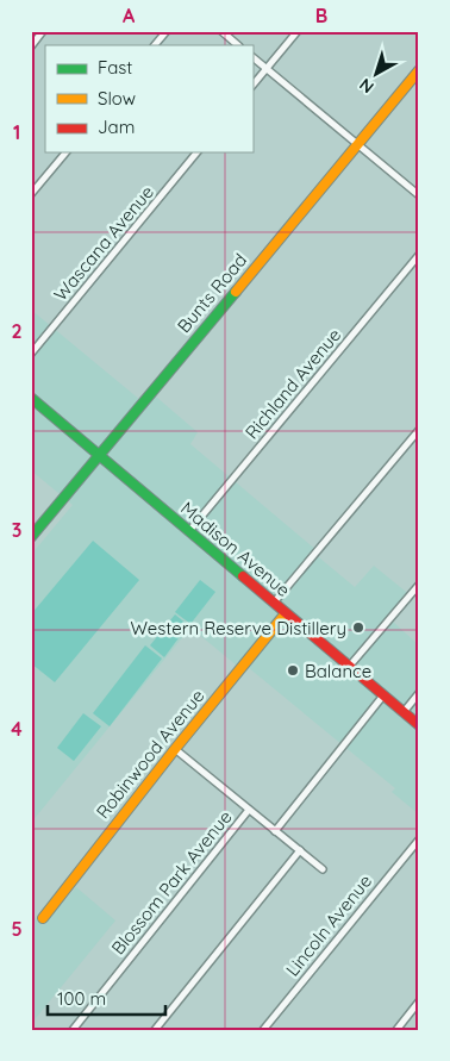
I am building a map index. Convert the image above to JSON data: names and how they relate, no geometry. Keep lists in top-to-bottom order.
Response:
{
  "streets": {
    "street": [
      "Wascana Avenue",
      "Bunts Road",
      "Richland Avenue",
      "Madison Avenue",
      "Robinwood Avenue",
      "Blossom Park Avenue",
      "Lincoln Avenue"
    ]
  },
  "crossings": [
    ["Bunts Road", "Madison Avenue"],
    ["Richland Avenue", "Madison Avenue"],
    ["Madison Avenue", "Robinwood Avenue"]
  ],
  "places": ["Western Reserve Distillery", "Balance"],
  "legend": ["Fast", "Slow", "Jam"],
  "scale_bar": "100 m",
  "north": "bottom left",
  "grid": {
    "columns": ["A", "B"],
    "rows": [
      "1",
      "2",
      "3",
      "4",
      "5"
    ]
  }
}
